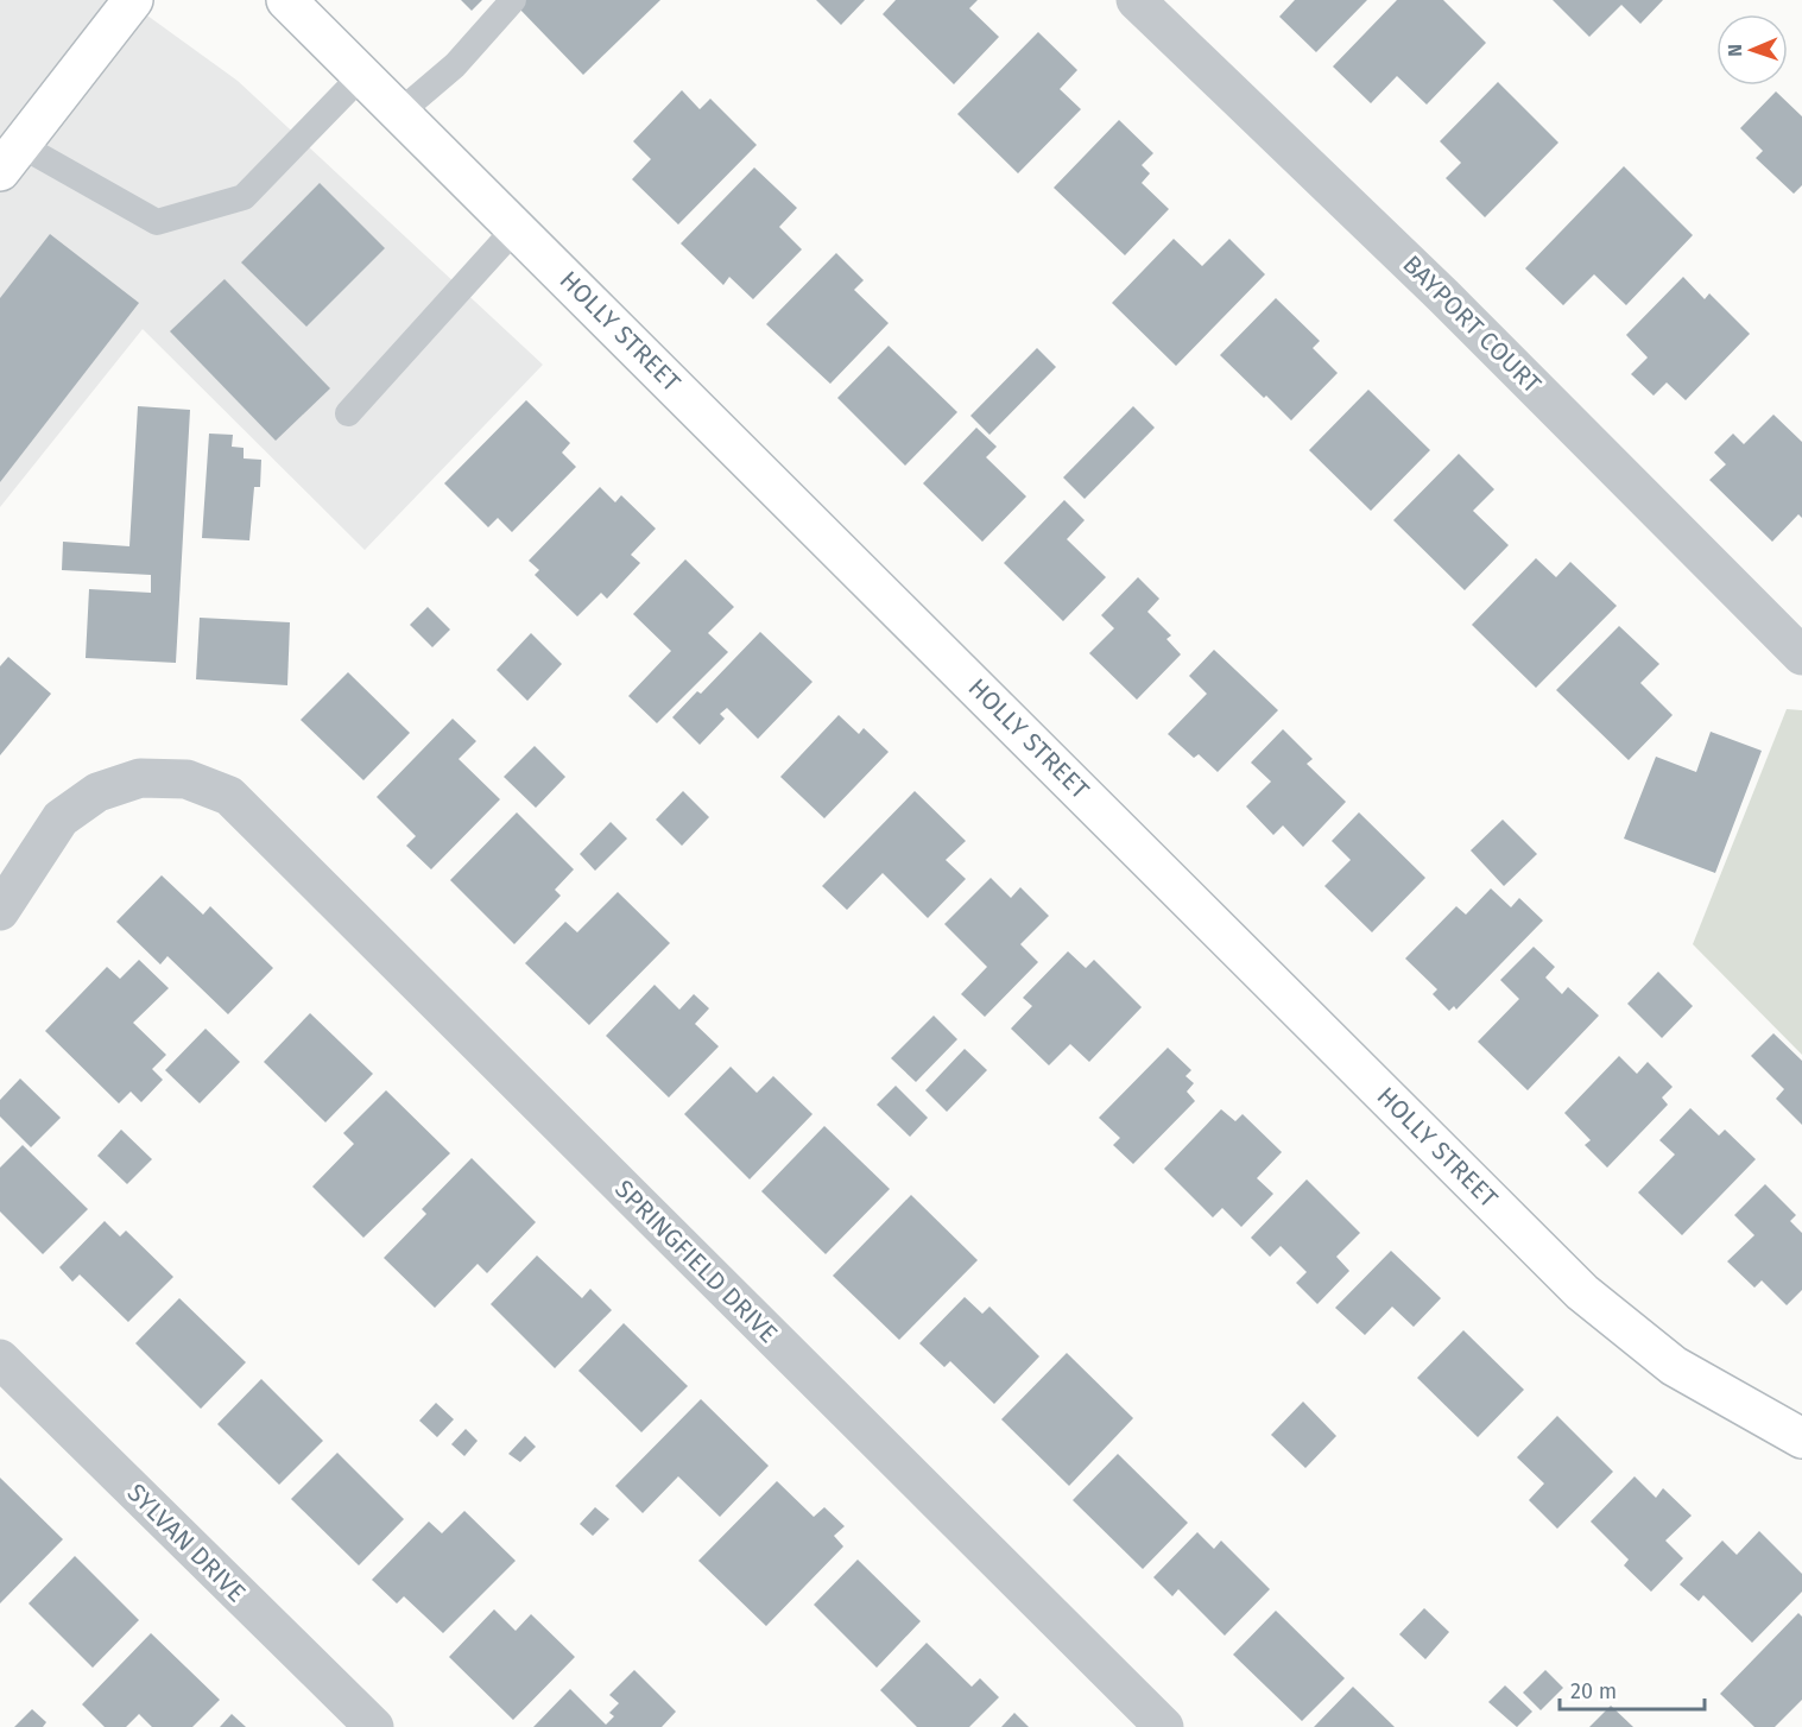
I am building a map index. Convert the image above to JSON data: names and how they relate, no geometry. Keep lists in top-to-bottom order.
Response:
{
  "streets": {
    "main road": ["HOLLY STREET"],
    "street": ["BAYPORT COURT", "SPRINGFIELD DRIVE", "SYLVAN DRIVE"]
  },
  "scale_bar": "20 m",
  "north": "left"
}
